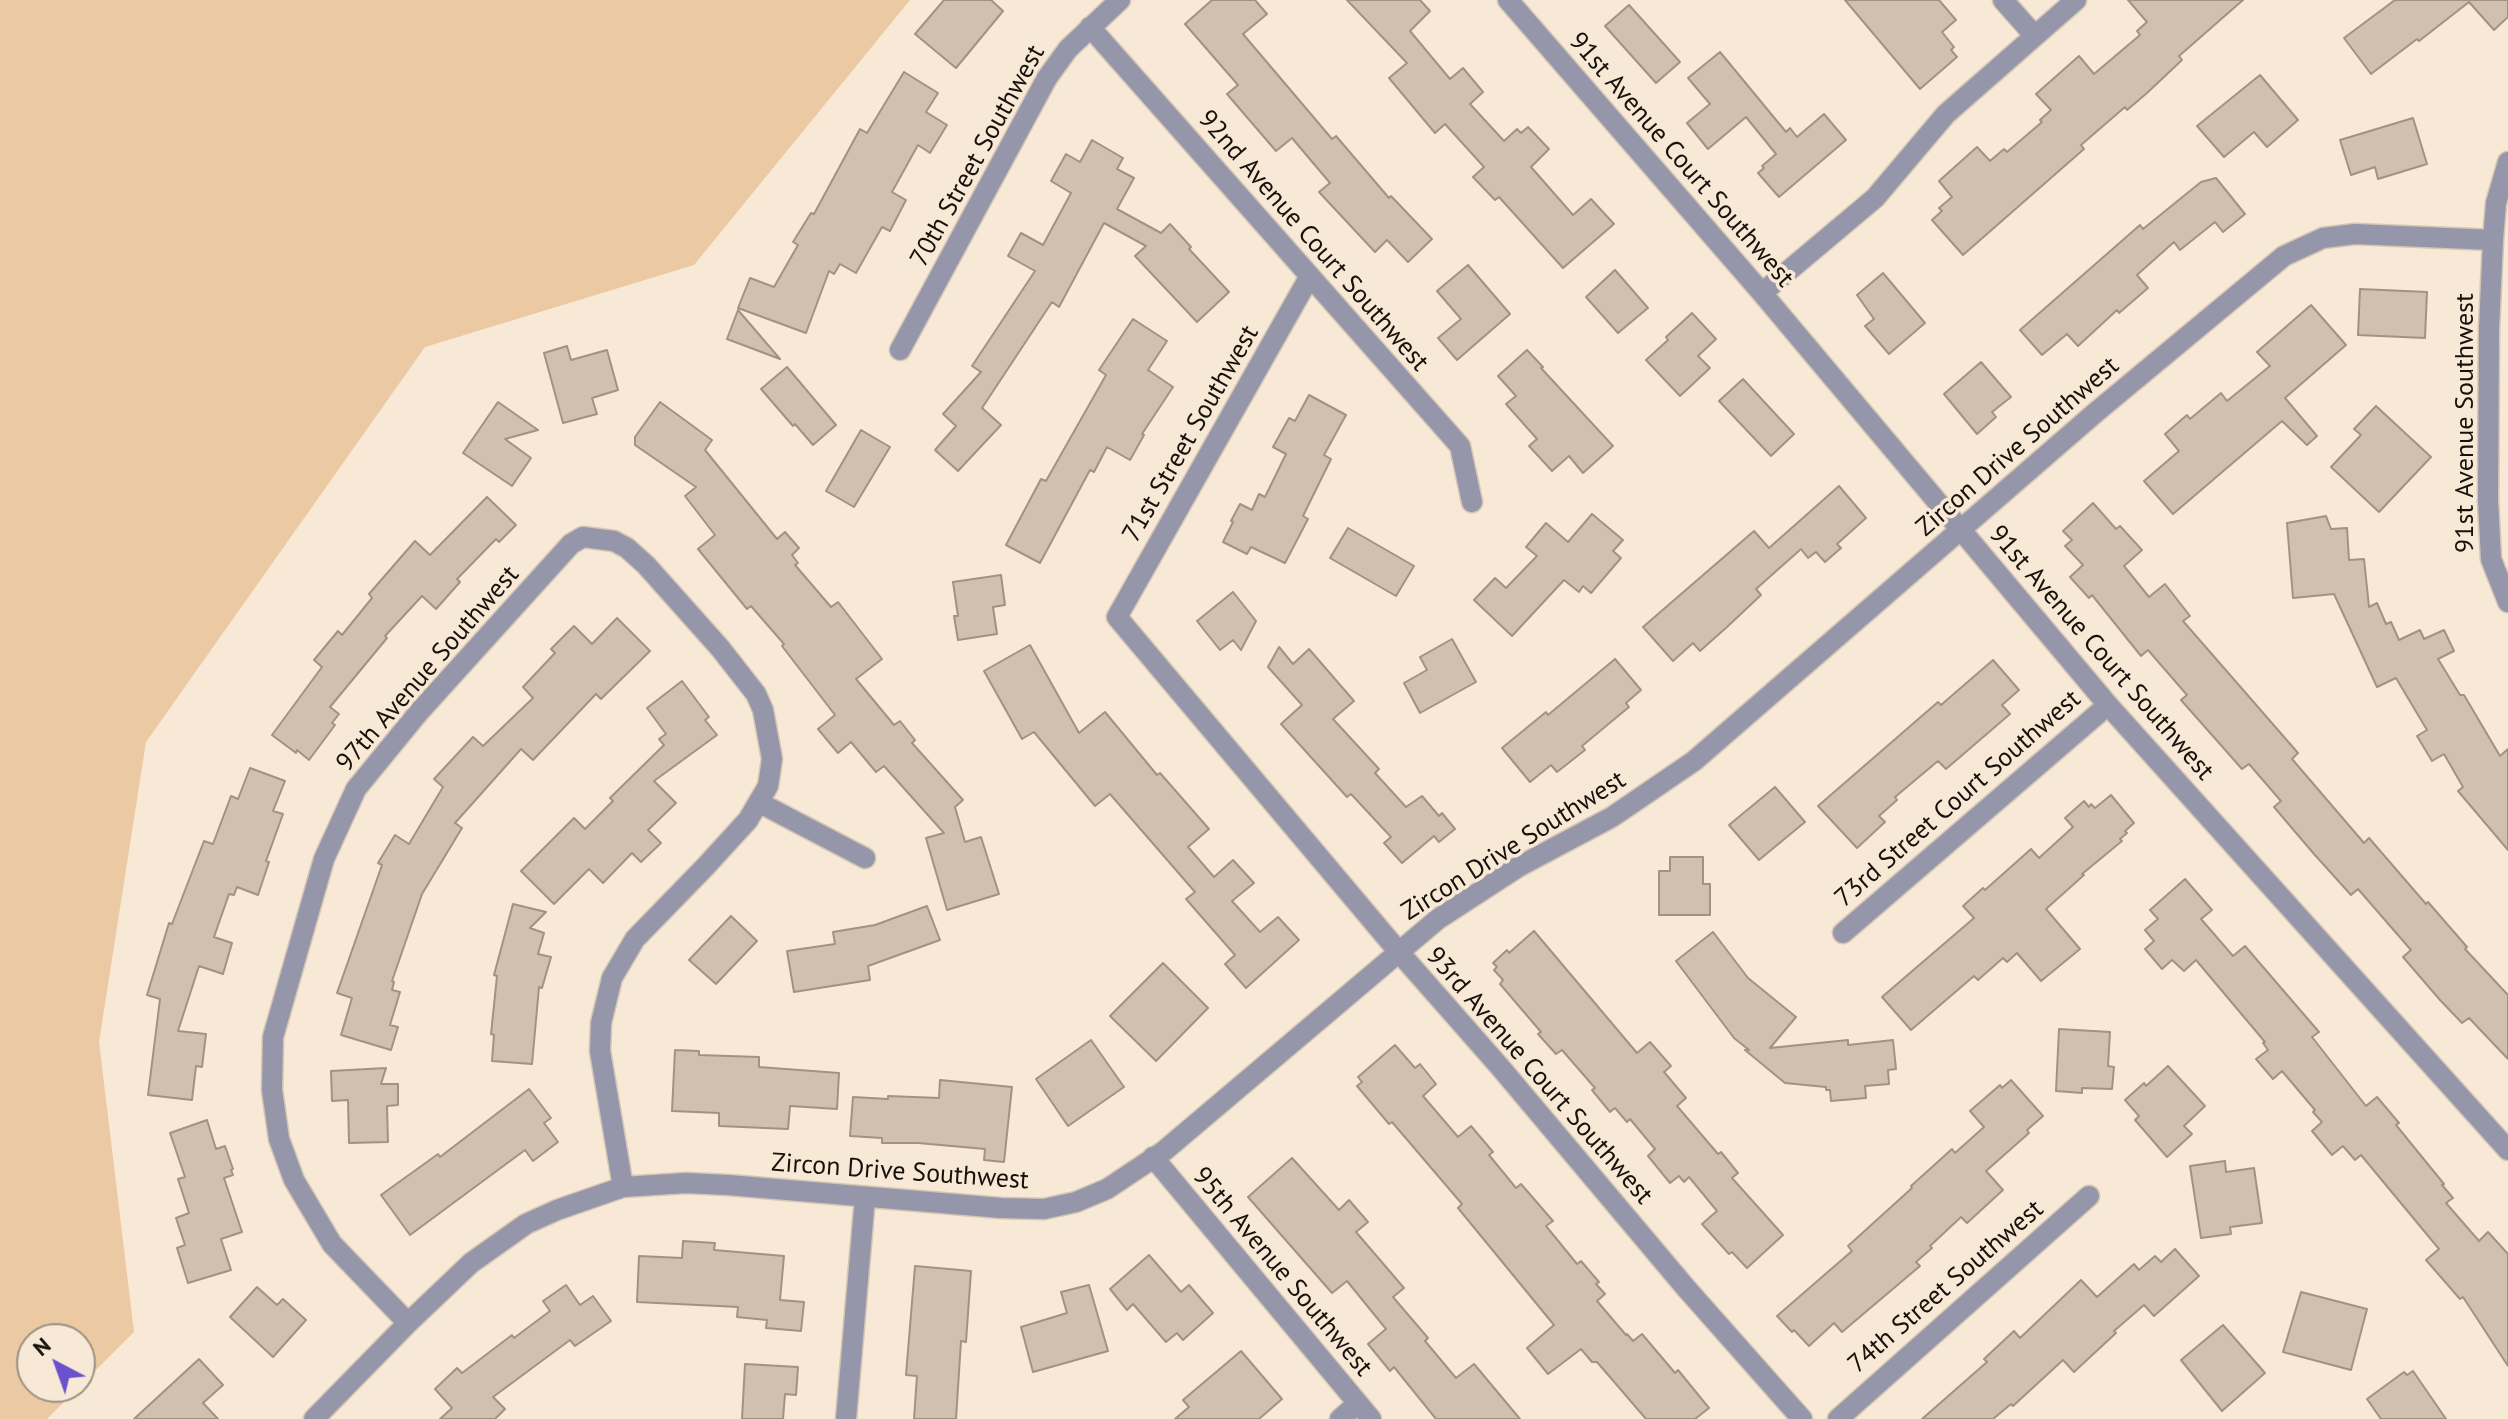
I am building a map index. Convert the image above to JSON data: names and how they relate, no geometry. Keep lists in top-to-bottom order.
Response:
{
  "streets": {
    "street": [
      "70th Street Southwest",
      "91st Avenue Court Southwest",
      "92nd Avenue Court Southwest",
      "91st Avenue Southwest",
      "71st Street Southwest",
      "Zircon Drive Southwest",
      "97th Avenue Southwest",
      "73rd Street Court Southwest",
      "93rd Avenue Court Southwest",
      "95th Avenue Southwest",
      "74th Street Southwest"
    ]
  },
  "crossings": [
    ["70th Street Southwest", "92nd Avenue Court Southwest"],
    ["91st Avenue Court Southwest", "Zircon Drive Southwest"],
    ["91st Avenue Court Southwest", "73rd Street Court Southwest"],
    ["92nd Avenue Court Southwest", "71st Street Southwest"],
    ["91st Avenue Southwest", "Zircon Drive Southwest"],
    ["71st Street Southwest", "93rd Avenue Court Southwest"],
    ["Zircon Drive Southwest", "97th Avenue Southwest"],
    ["Zircon Drive Southwest", "93rd Avenue Court Southwest"],
    ["Zircon Drive Southwest", "95th Avenue Southwest"]
  ],
  "north": "top left"
}
